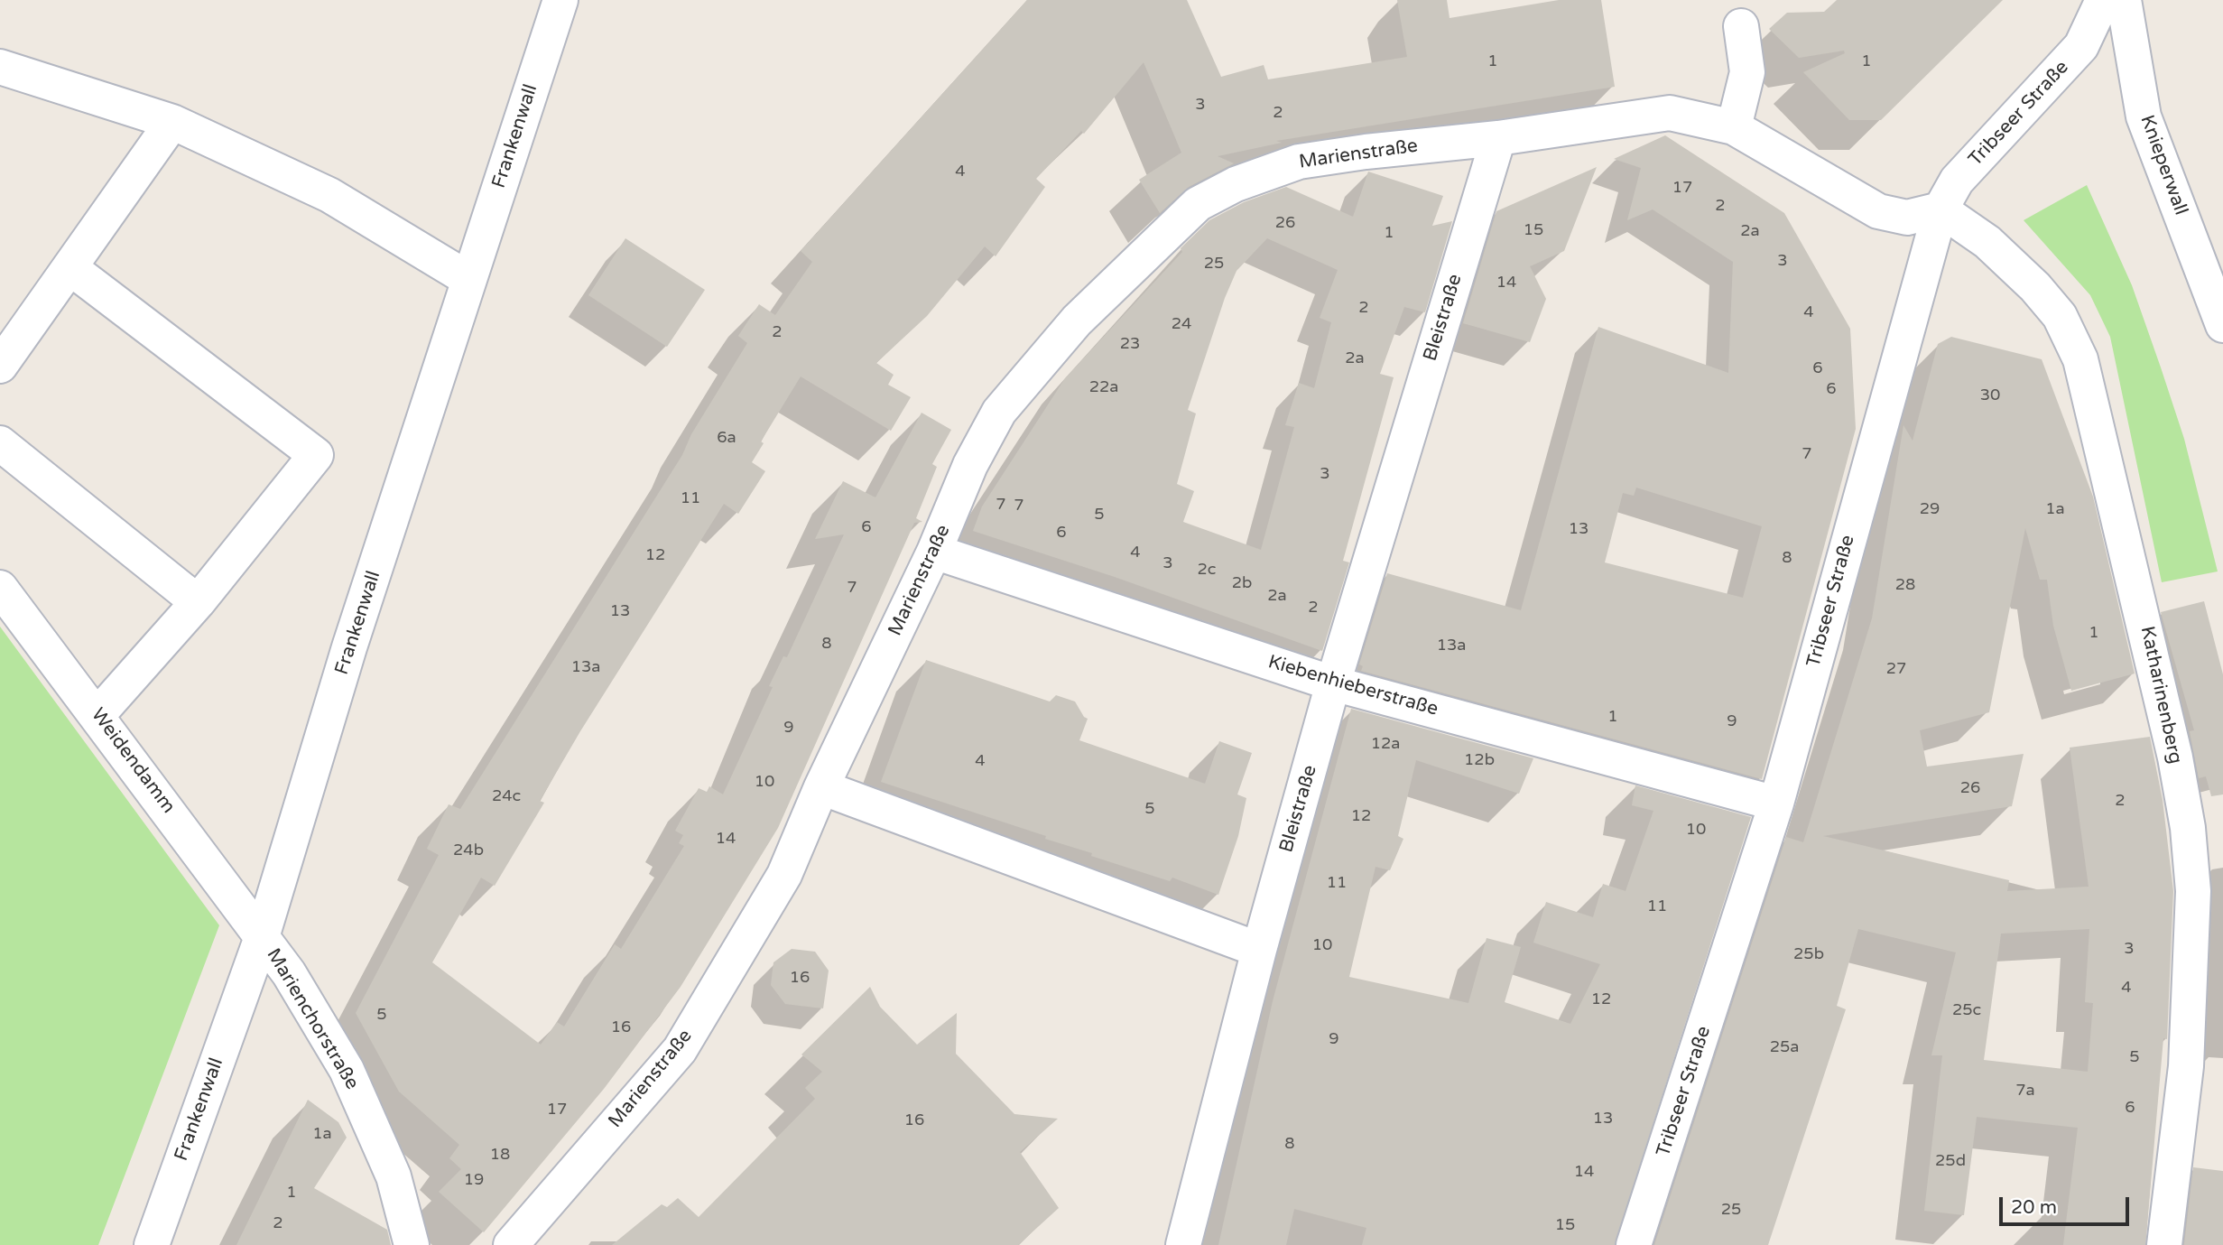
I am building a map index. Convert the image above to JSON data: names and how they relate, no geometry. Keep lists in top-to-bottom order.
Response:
{
  "streets": {
    "street": [
      "Tribseer Straße",
      "Frankenwall",
      "Marienstraße",
      "Knieperwall",
      "Bleistraße",
      "Kiebenhieberstraße",
      "Katharinenberg",
      "Weidendamm",
      "Marienchorstraße"
    ]
  },
  "crossings": [
    ["Tribseer Straße", "Kiebenhieberstraße"],
    ["Tribseer Straße", "Katharinenberg"],
    ["Frankenwall", "Weidendamm"],
    ["Frankenwall", "Marienchorstraße"],
    ["Marienstraße", "Bleistraße"],
    ["Marienstraße", "Kiebenhieberstraße"],
    ["Bleistraße", "Kiebenhieberstraße"],
    ["Weidendamm", "Marienchorstraße"]
  ],
  "house_numbers": [
    "1",
    "1",
    "3",
    "2",
    "4",
    "17",
    "2",
    "26",
    "15",
    "2a",
    "1",
    "3",
    "25",
    "14",
    "2",
    "4",
    "24",
    "2",
    "23",
    "2a",
    "6",
    "22a",
    "6",
    "30",
    "6a",
    "7",
    "3",
    "11",
    "7",
    "7",
    "29",
    "1a",
    "5",
    "6",
    "13",
    "6",
    "4",
    "12",
    "8",
    "3",
    "2c",
    "2b",
    "28",
    "7",
    "2a",
    "2",
    "13",
    "1",
    "8",
    "13a",
    "13a",
    "27",
    "1",
    "9",
    "9",
    "12a",
    "12b",
    "4",
    "10",
    "26",
    "24c",
    "2",
    "5",
    "12",
    "10",
    "14",
    "24b",
    "11",
    "11",
    "10",
    "3",
    "25b",
    "16",
    "4",
    "12",
    "25c",
    "5",
    "16",
    "9",
    "25a",
    "5",
    "7a",
    "6",
    "17",
    "13",
    "16",
    "1a",
    "8",
    "18",
    "25d",
    "14",
    "19",
    "1",
    "25",
    "2",
    "15"
  ],
  "scale_bar": "20 m"
}
